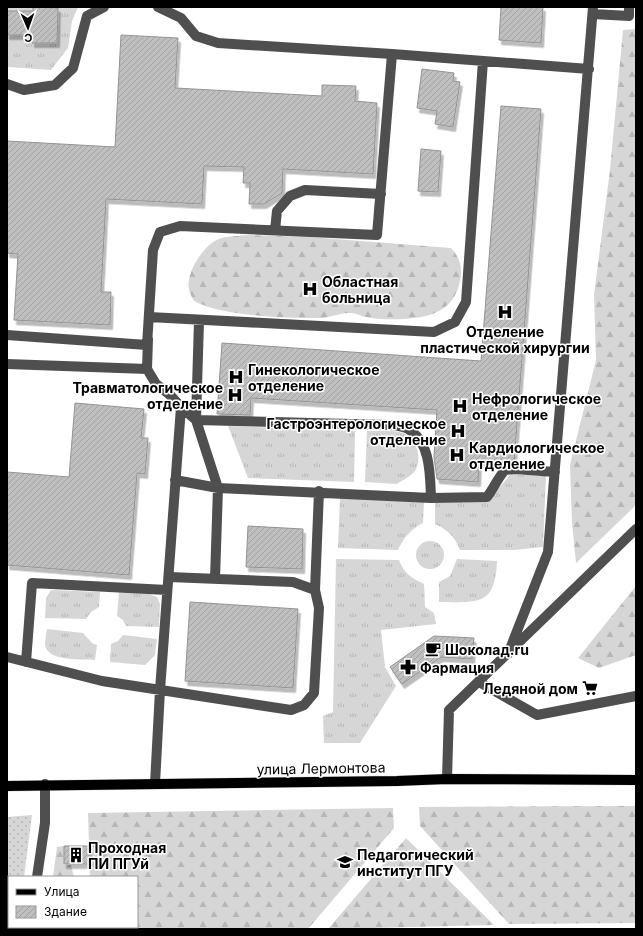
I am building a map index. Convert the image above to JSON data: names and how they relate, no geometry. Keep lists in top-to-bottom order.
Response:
{
  "streets": {
    "main road": ["улица Лермонтова"]
  },
  "places": {
    "hospital": [
      "Областная больница",
      "Отделение пластической хирургии",
      "Гинекологическое отделение",
      "Травматологическое отделение",
      "Нефрологическое отделение",
      "Гастроэнтерологическое отделение",
      "Кардиологическое отделение"
    ],
    "cafe": ["Шоколад.ru"],
    "pharmacy": ["Фармация"],
    "supermarket": ["Ледяной дом"],
    "building": ["Проходная ПИ ПГУй"],
    "school or university": ["Педагогический институт ПГУ"]
  },
  "legend": ["Улица", "Здание"],
  "north": "bottom"
}
